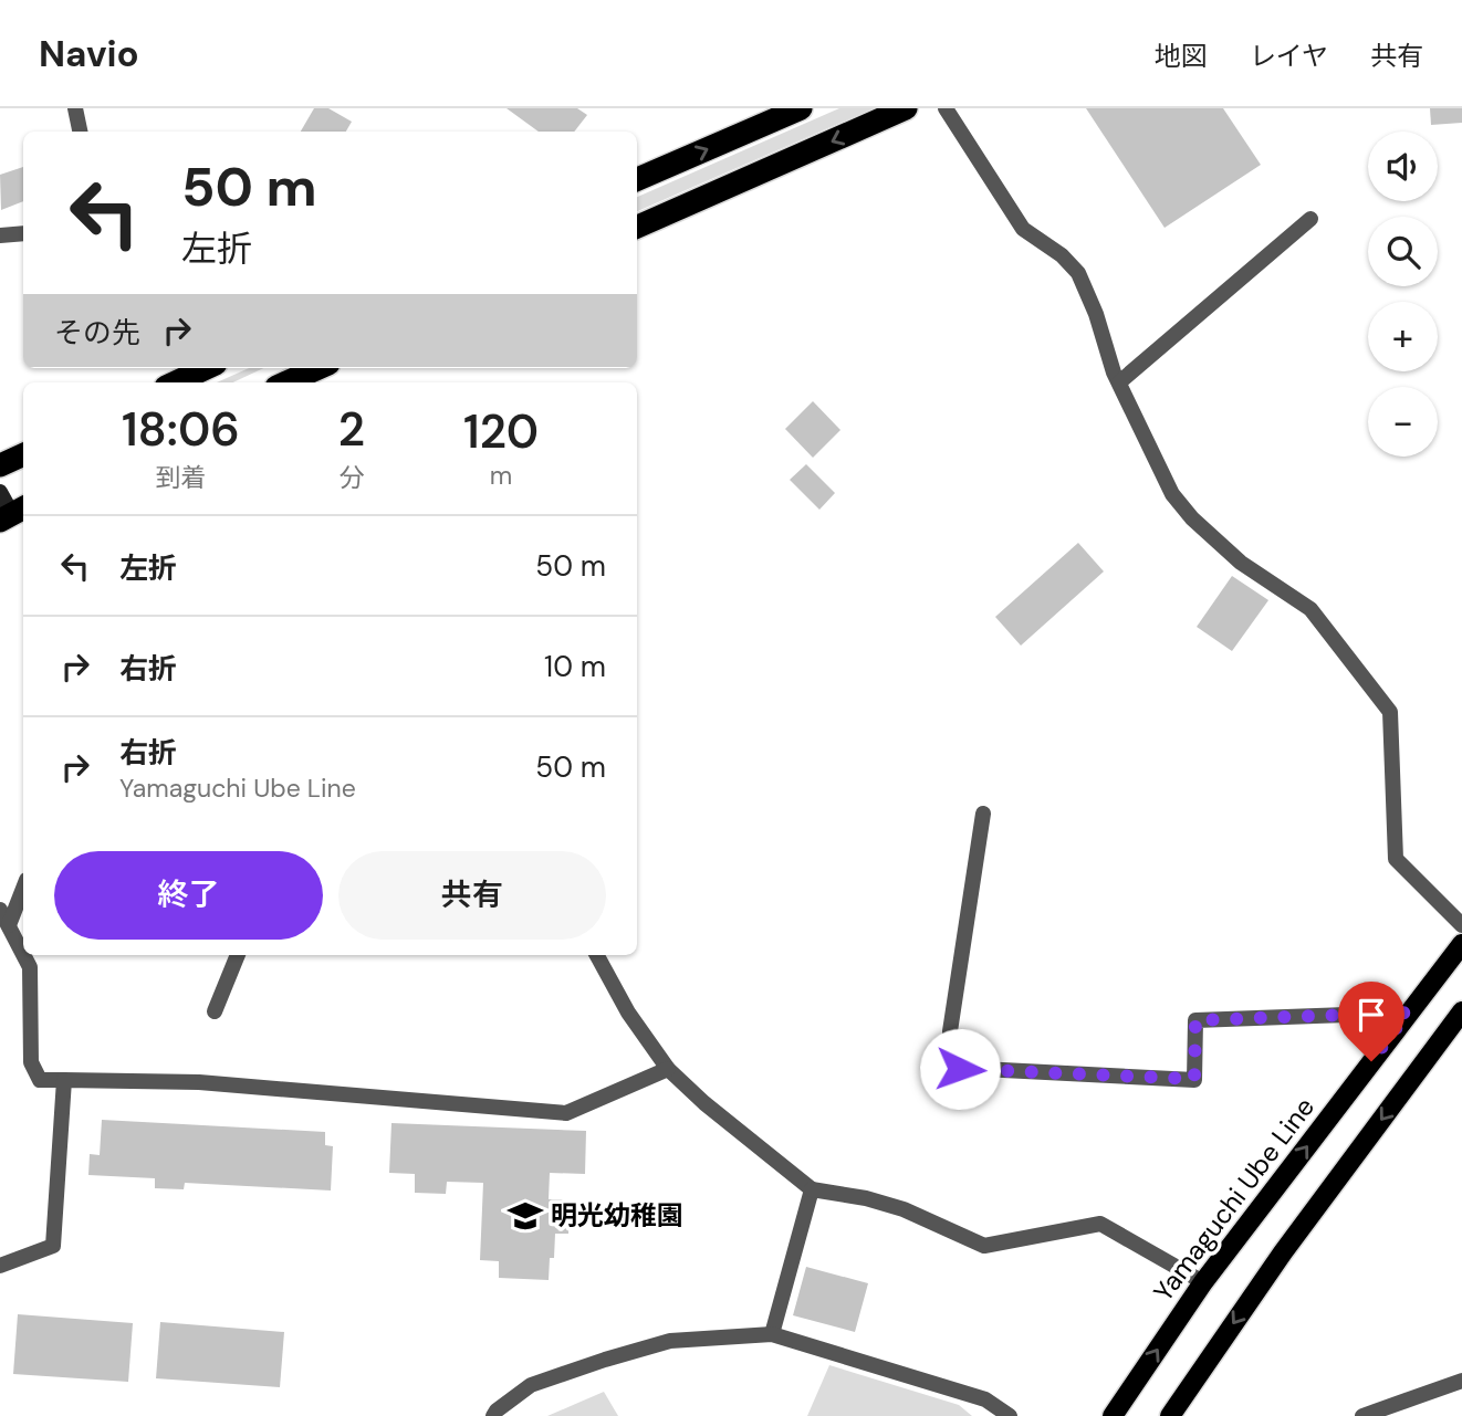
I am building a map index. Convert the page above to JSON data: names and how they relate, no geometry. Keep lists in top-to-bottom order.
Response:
{
  "streets": {
    "main road": ["Yamaguchi Ube Line"]
  },
  "places": {
    "school or university": ["明光幼稚園"]
  },
  "page": {
    "header": "Navio",
    "nav": ["地図", "レイヤ", "共有"],
    "map_buttons": ["+", "−"],
    "turn": ["50 m", "左折"],
    "then": "その先",
    "eta": [
      "18:06",
      "到着",
      "2",
      "分",
      "120",
      "m"
    ],
    "list": [
      {
        "name": "左折",
        "value": "50 m"
      },
      {
        "name": "右折",
        "value": "10 m"
      },
      {
        "name": "右折",
        "note": "Yamaguchi Ube Line",
        "value": "50 m"
      }
    ],
    "buttons": ["終了", "共有"]
  }
}
